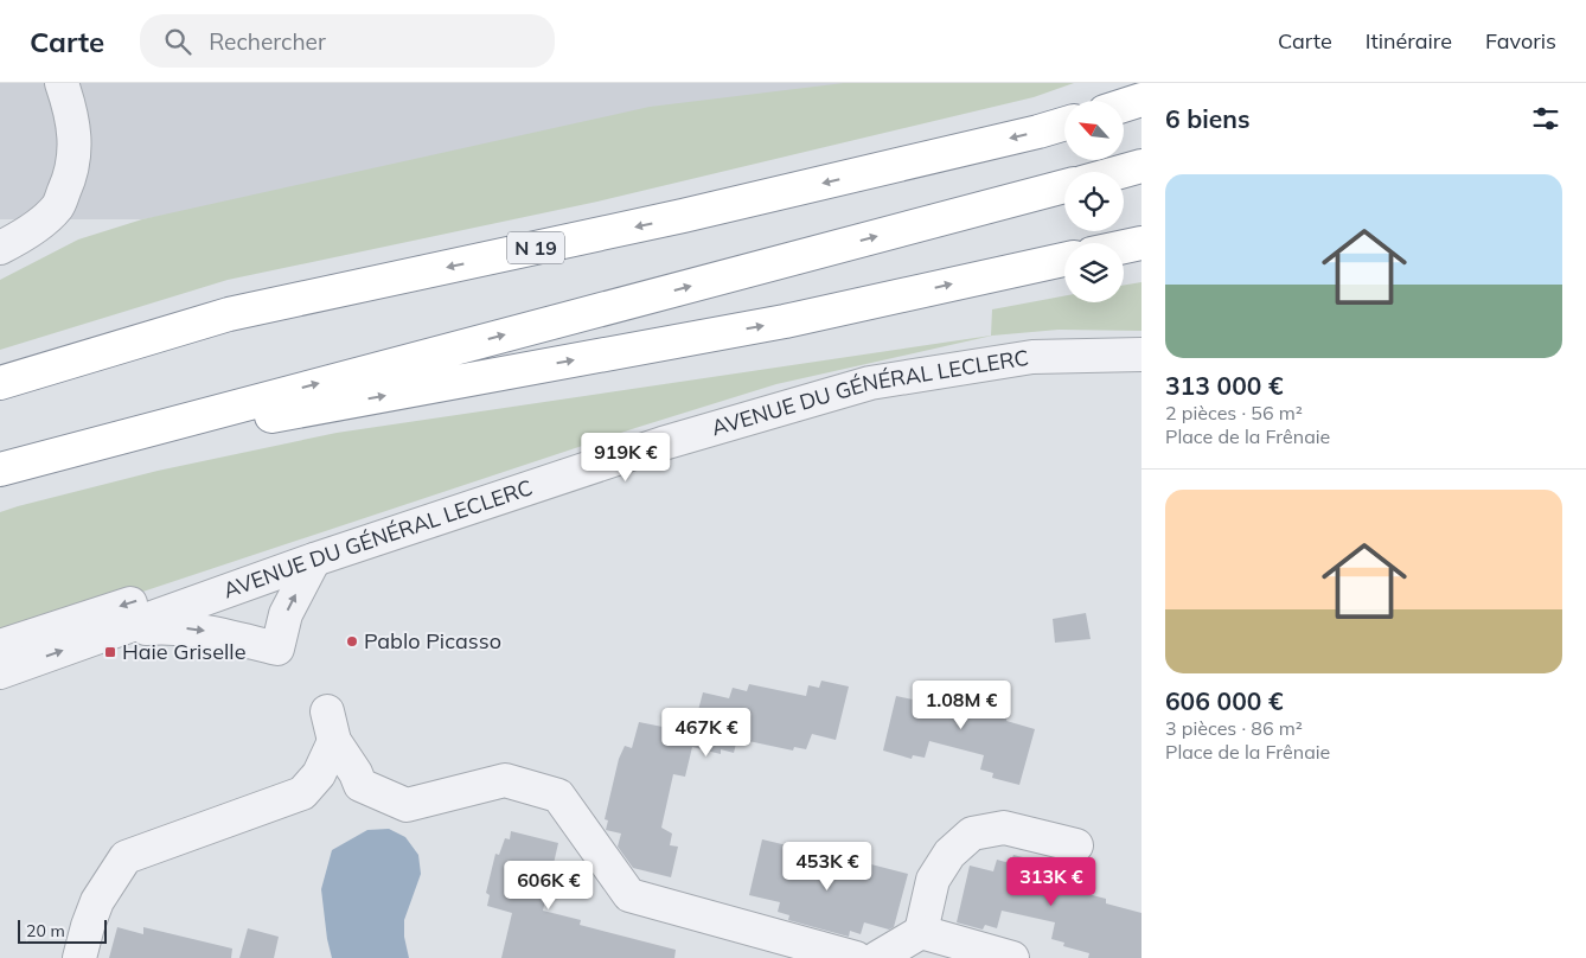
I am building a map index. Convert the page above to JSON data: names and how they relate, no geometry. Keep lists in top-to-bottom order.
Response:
{
  "streets": {
    "highway": ["N 19"],
    "street": ["AVENUE DU GÉNÉRAL LECLERC"]
  },
  "places": {
    "other": ["Pablo Picasso"],
    "transit": ["Haie Griselle"]
  },
  "scale_bar": "20 m",
  "north": "top left",
  "page": {
    "header": "Carte",
    "search": "Rechercher",
    "nav": ["Carte", "Itinéraire", "Favoris"],
    "heading": "6 biens",
    "list": [
      {
        "name": "313 000 €",
        "note": "2 pièces · 56 m² · Place de la Frênaie"
      },
      {
        "name": "606 000 €",
        "note": "3 pièces · 86 m² · Place de la Frênaie"
      }
    ],
    "price": [
      "919K €",
      "1.08M €",
      "467K €",
      "453K €",
      "313K €",
      "606K €"
    ],
    "scale": "20 m"
  }
}
